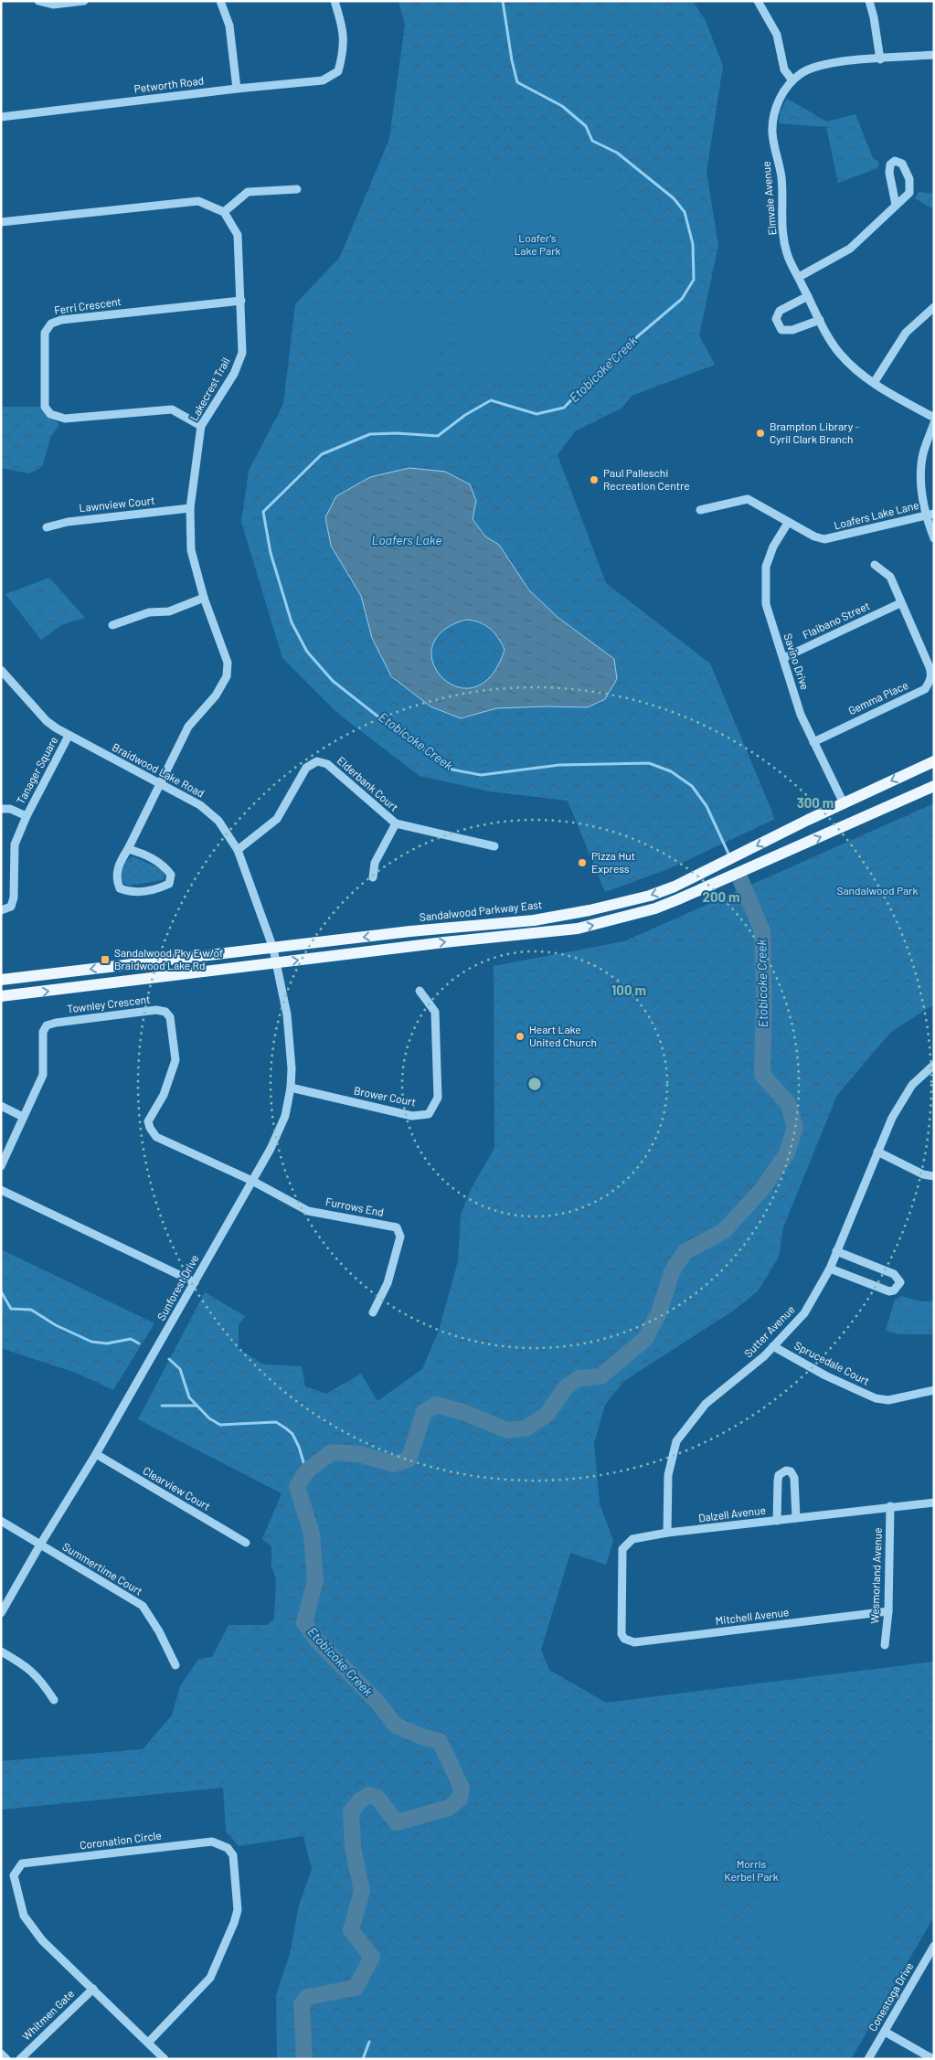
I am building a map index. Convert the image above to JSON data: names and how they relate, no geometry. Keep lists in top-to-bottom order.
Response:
{
  "streets": {
    "main road": ["Sandalwood Parkway East"],
    "street": [
      "Petworth Road",
      "Elmvale Avenue",
      "Ferri Crescent",
      "Lakecrest Trail",
      "Lawnview Court",
      "Loafers Lake Lane",
      "Flaibano Street",
      "Savino Drive",
      "Gemma Place",
      "Tanager Square",
      "Braidwood Lake Road",
      "Elderbank Court",
      "Townley Crescent",
      "Brower Court",
      "Furrows End",
      "Sunforest Drive",
      "Sutter Avenue",
      "Sprucedale Court",
      "Clearview Court",
      "Dalzell Avenue",
      "Summertime Court",
      "Wesmorland Avenue",
      "Mitchell Avenue",
      "Coronation Circle",
      "Conestoga Drive",
      "Whitmen Gate"
    ]
  },
  "crossings": [
    ["Ferri Crescent", "Lakecrest Trail"],
    ["Lakecrest Trail", "Lawnview Court"],
    ["Lakecrest Trail", "Braidwood Lake Road"],
    ["Loafers Lake Lane", "Savino Drive"],
    ["Flaibano Street", "Savino Drive"],
    ["Flaibano Street", "Gemma Place"],
    ["Savino Drive", "Gemma Place"],
    ["Savino Drive", "Sandalwood Parkway East"],
    ["Tanager Square", "Braidwood Lake Road"],
    ["Braidwood Lake Road", "Elderbank Court"],
    ["Braidwood Lake Road", "Sandalwood Parkway East"],
    ["Braidwood Lake Road", "Sunforest Drive"],
    ["Sandalwood Parkway East", "Sunforest Drive"],
    ["Townley Crescent", "Furrows End"],
    ["Townley Crescent", "Sunforest Drive"],
    ["Brower Court", "Sunforest Drive"],
    ["Furrows End", "Sunforest Drive"],
    ["Sunforest Drive", "Clearview Court"],
    ["Sunforest Drive", "Summertime Court"],
    ["Sutter Avenue", "Sprucedale Court"],
    ["Sutter Avenue", "Dalzell Avenue"],
    ["Dalzell Avenue", "Wesmorland Avenue"],
    ["Dalzell Avenue", "Mitchell Avenue"],
    ["Wesmorland Avenue", "Mitchell Avenue"],
    ["Coronation Circle", "Whitmen Gate"]
  ],
  "water": ["Etobicoke Creek", "Loafers Lake"],
  "parks": ["Loafer's Lake Park", "Sandalwood Park", "Morris Kerbel Park"],
  "places": {
    "other": [
      "Brampton Library - Cyril Clark Branch",
      "Paul Palleschi Recreation Centre",
      "Pizza Hut Express",
      "Heart Lake United Church"
    ],
    "transit": ["Sandalwood Pky E w/of Braidwood Lake Rd"]
  },
  "rings": ["300 m", "200 m", "100 m"]
}
